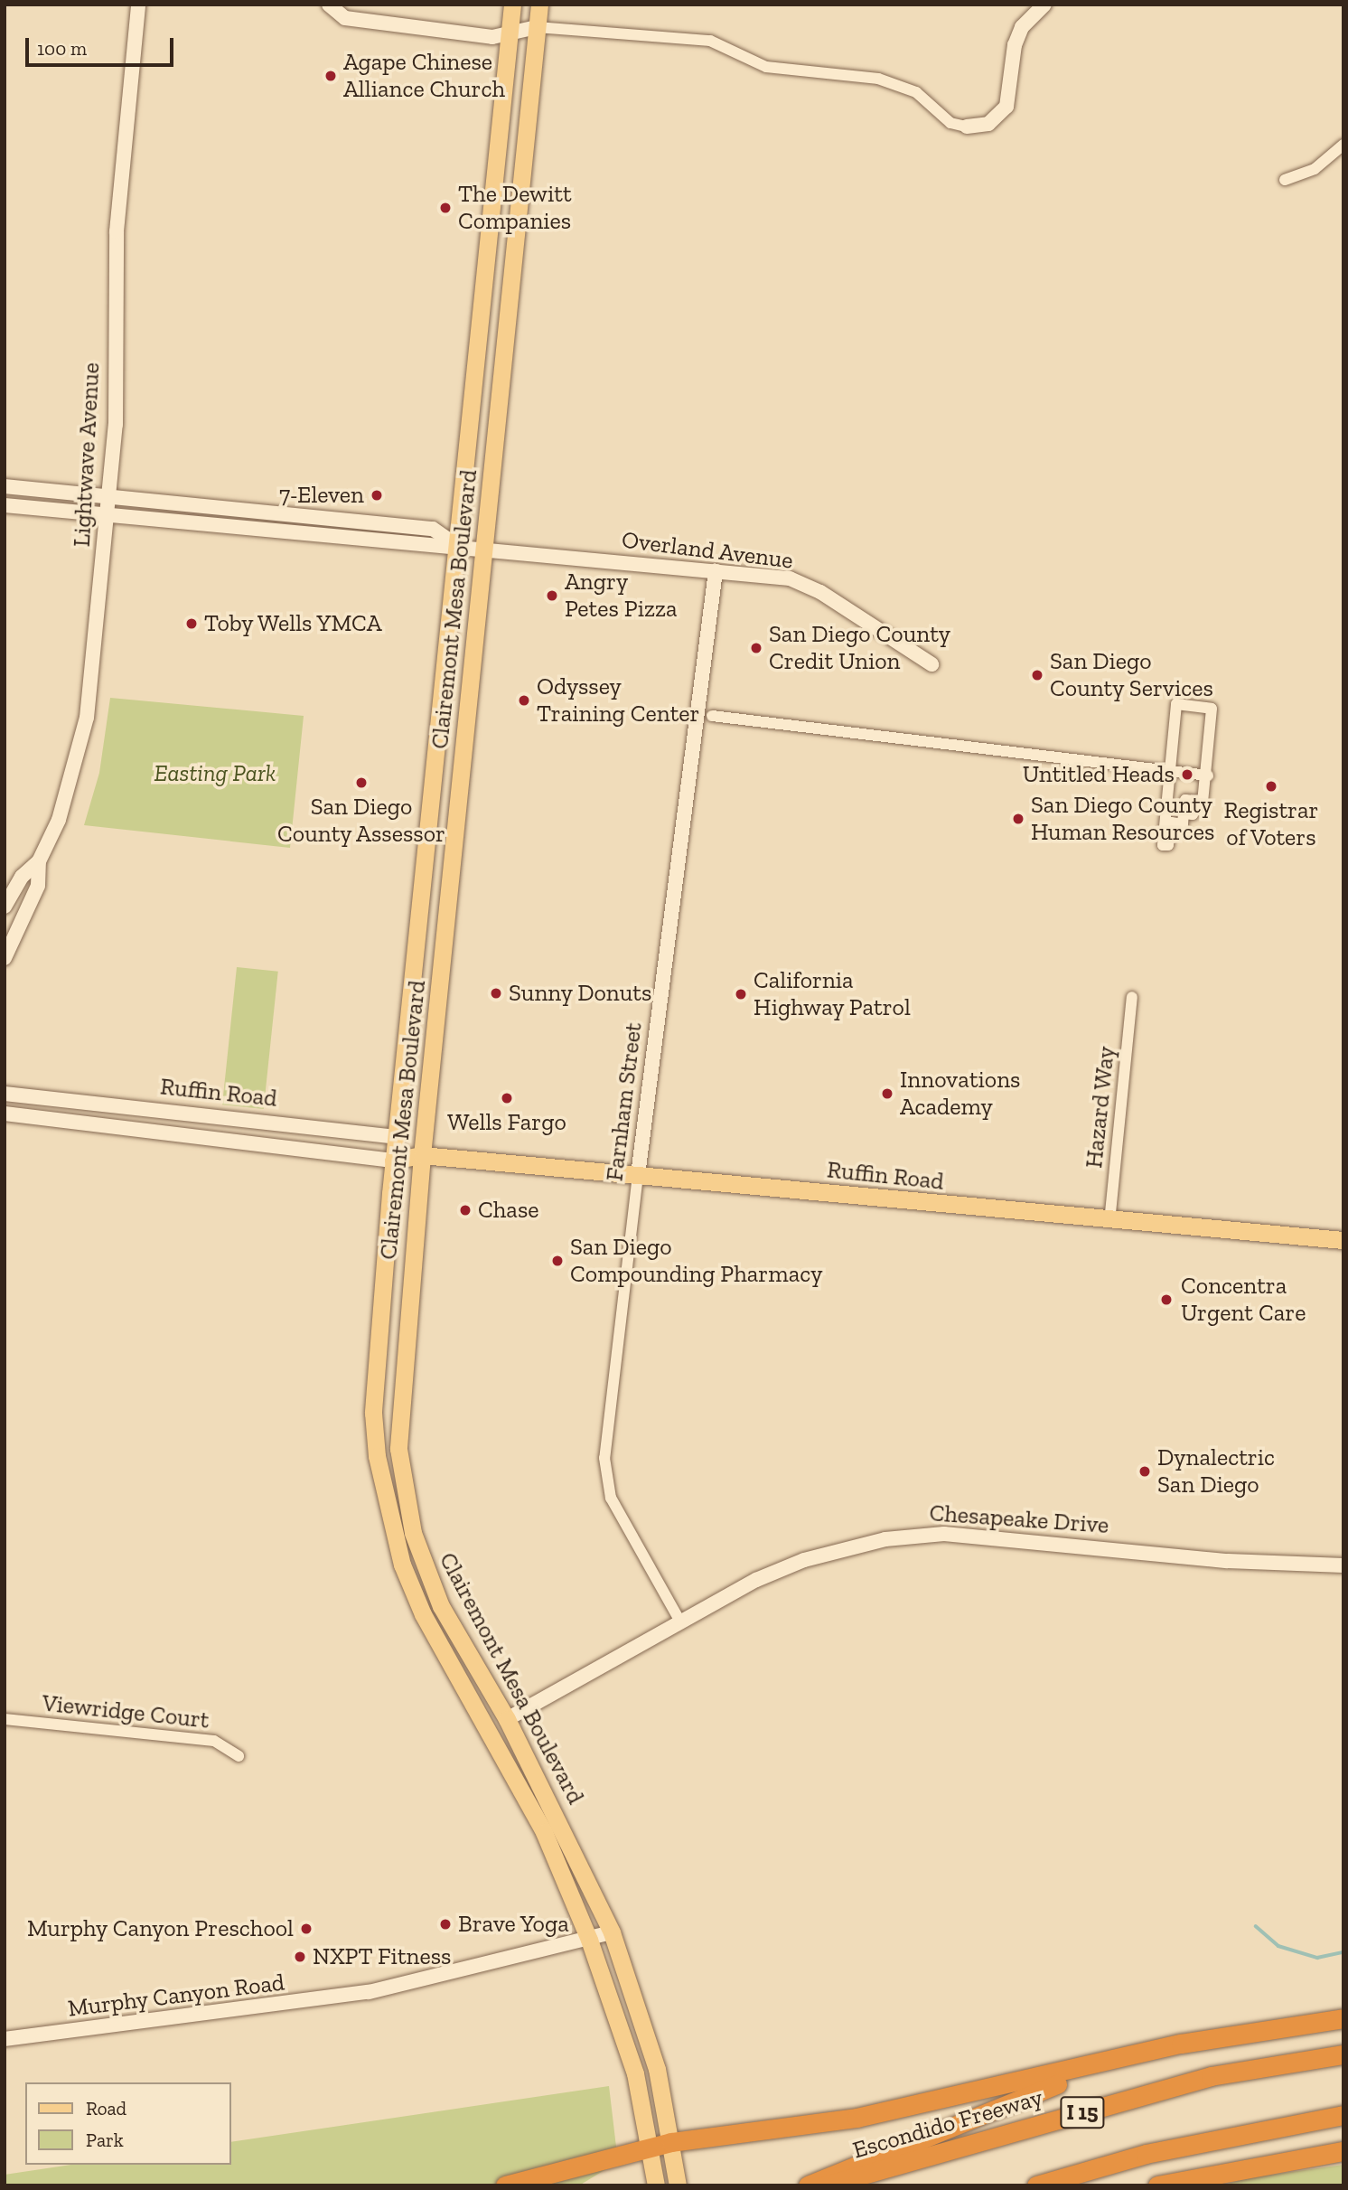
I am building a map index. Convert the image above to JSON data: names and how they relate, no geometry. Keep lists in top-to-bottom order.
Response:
{
  "streets": {
    "highway": ["I 15", "Escondido Freeway"],
    "main road": ["Clairemont Mesa Boulevard", "Ruffin Road"],
    "street": [
      "Lightwave Avenue",
      "Overland Avenue",
      "Farnham Street",
      "Hazard Way",
      "Chesapeake Drive",
      "Viewridge Court",
      "Murphy Canyon Road"
    ]
  },
  "crossings": [
    ["Lightwave Avenue", "Overland Avenue"],
    ["Overland Avenue", "Clairemont Mesa Boulevard"],
    ["Overland Avenue", "Farnham Street"],
    ["Clairemont Mesa Boulevard", "Ruffin Road"],
    ["Clairemont Mesa Boulevard", "Chesapeake Drive"],
    ["Clairemont Mesa Boulevard", "Murphy Canyon Road"],
    ["Ruffin Road", "Farnham Street"],
    ["Ruffin Road", "Hazard Way"],
    ["Farnham Street", "Chesapeake Drive"]
  ],
  "parks": ["Easting Park"],
  "places": [
    "Agape Chinese Alliance Church",
    "The Dewitt Companies",
    "7-Eleven",
    "Angry Petes Pizza",
    "Toby Wells YMCA",
    "San Diego County Credit Union",
    "San Diego County Services",
    "Odyssey Training Center",
    "Untitled Heads",
    "San Diego County Assessor",
    "Registrar of Voters",
    "San Diego County Human Resources",
    "Sunny Donuts",
    "California Highway Patrol",
    "Innovations Academy",
    "Wells Fargo",
    "Chase",
    "San Diego Compounding Pharmacy",
    "Concentra Urgent Care",
    "Dynalectric San Diego",
    "Brave Yoga",
    "Murphy Canyon Preschool",
    "NXPT Fitness"
  ],
  "legend": ["Road", "Park"],
  "scale_bar": "100 m"
}
